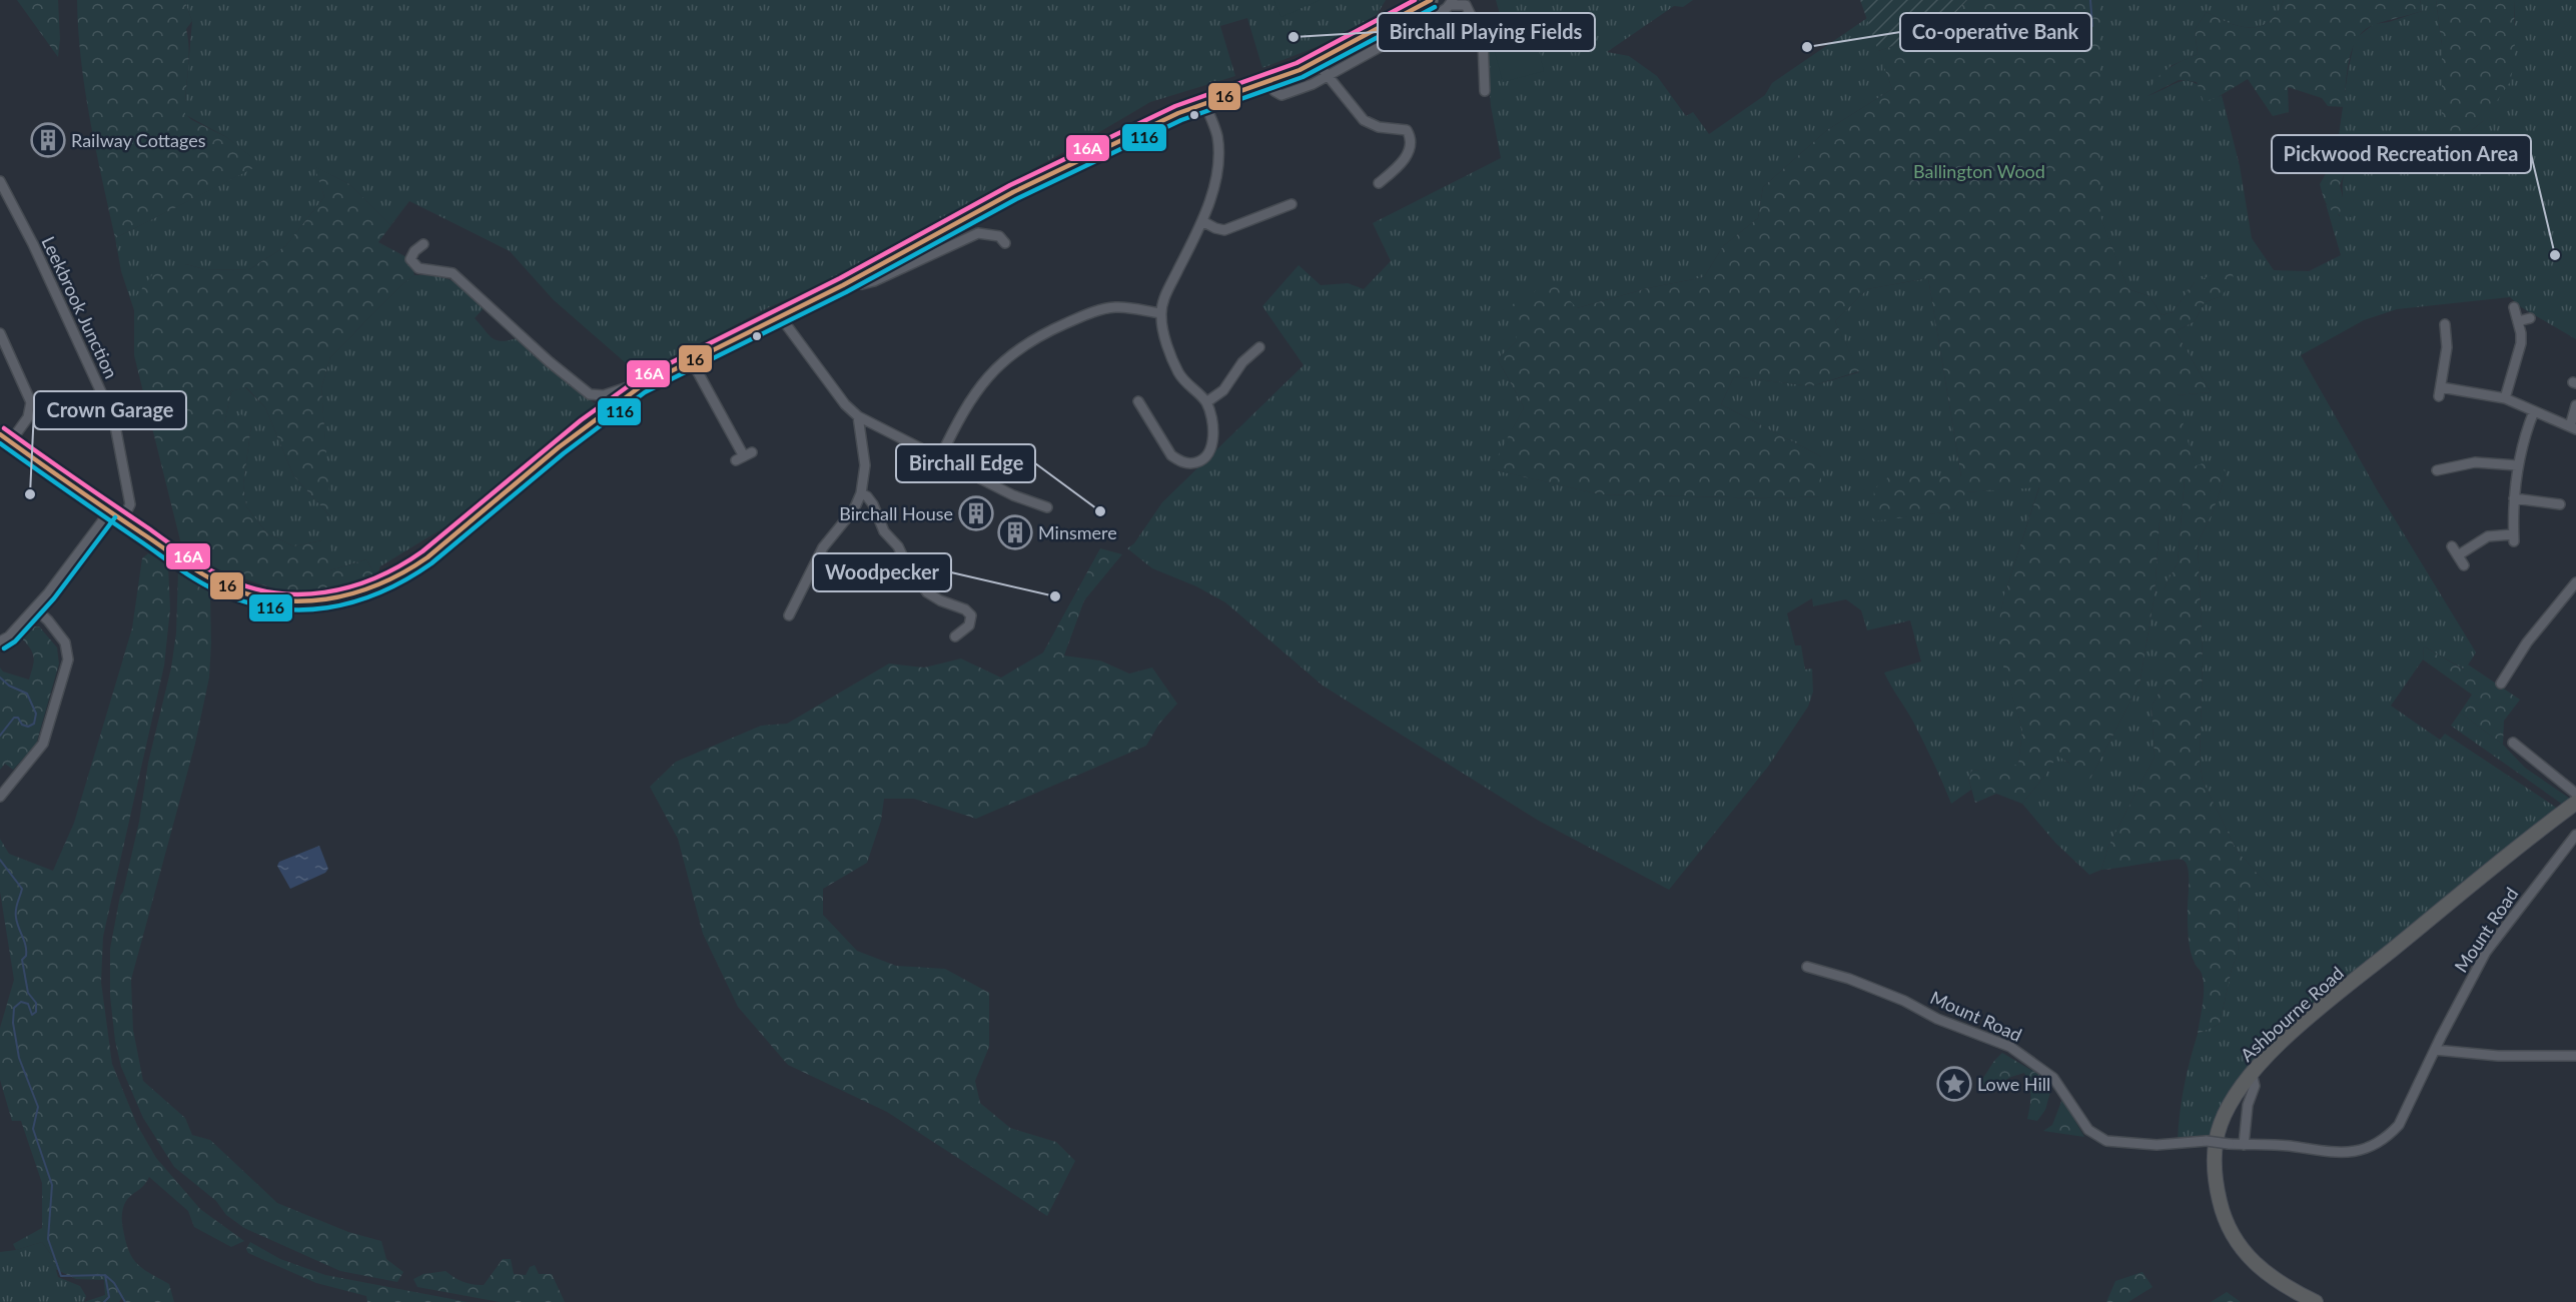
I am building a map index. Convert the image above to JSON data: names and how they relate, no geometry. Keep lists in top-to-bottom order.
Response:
{
  "streets": {
    "highway": ["Ashbourne Road"],
    "street": ["Leekbrook Junction", "Mount Road"]
  },
  "parks": ["Ballington Wood"],
  "places": {
    "other": [
      "Birchall Playing Fields",
      "Co-operative Bank",
      "Pickwood Recreation Area",
      "Crown Garage",
      "Birchall Edge",
      "Woodpecker"
    ],
    "building": ["Railway Cottages", "Birchall House", "Minsmere"],
    "place": ["Lowe Hill"]
  },
  "lines": ["transit line 16", "transit line 16A", "transit line 116"]
}
